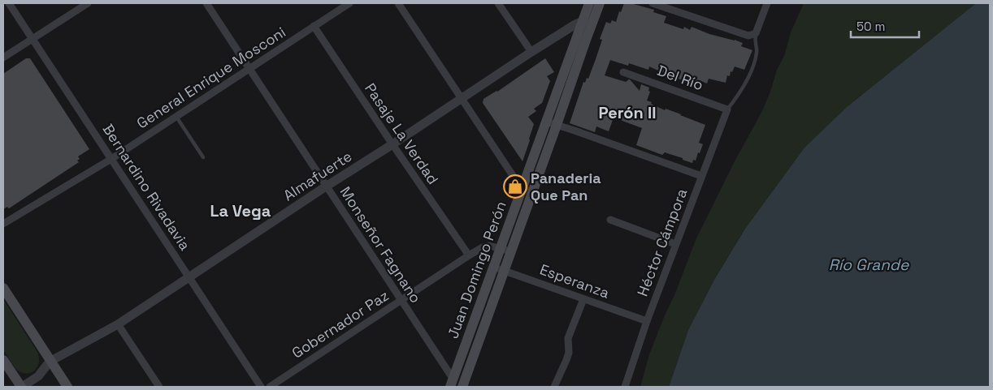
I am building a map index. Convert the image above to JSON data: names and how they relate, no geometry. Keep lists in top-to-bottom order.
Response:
{
  "streets": {
    "main road": ["Juan Domingo Perón"],
    "street": [
      "General Enrique Mosconi",
      "Del Río",
      "Pasaje La Verdad",
      "Almafuerte",
      "Bernardino Rivadavia",
      "Héctor Cámpora",
      "Monseñor Fagnano",
      "Esperanza",
      "Gobernador Paz"
    ]
  },
  "crossings": [
    ["General Enrique Mosconi", "Pasaje La Verdad"],
    ["General Enrique Mosconi", "Bernardino Rivadavia"],
    ["General Enrique Mosconi", "Monseñor Fagnano"],
    ["Del Río", "Héctor Cámpora"],
    ["Pasaje La Verdad", "Almafuerte"],
    ["Pasaje La Verdad", "Gobernador Paz"],
    ["Almafuerte", "Bernardino Rivadavia"],
    ["Almafuerte", "Monseñor Fagnano"],
    ["Almafuerte", "Juan Domingo Perón"],
    ["Héctor Cámpora", "Esperanza"],
    ["Monseñor Fagnano", "Juan Domingo Perón"],
    ["Monseñor Fagnano", "Gobernador Paz"],
    ["Juan Domingo Perón", "Esperanza"],
    ["Juan Domingo Perón", "Gobernador Paz"]
  ],
  "districts": ["Perón II", "La Vega"],
  "water": ["Río Grande"],
  "places": {
    "shop": ["Panaderia Que Pan"]
  },
  "scale_bar": "50 m"
}
